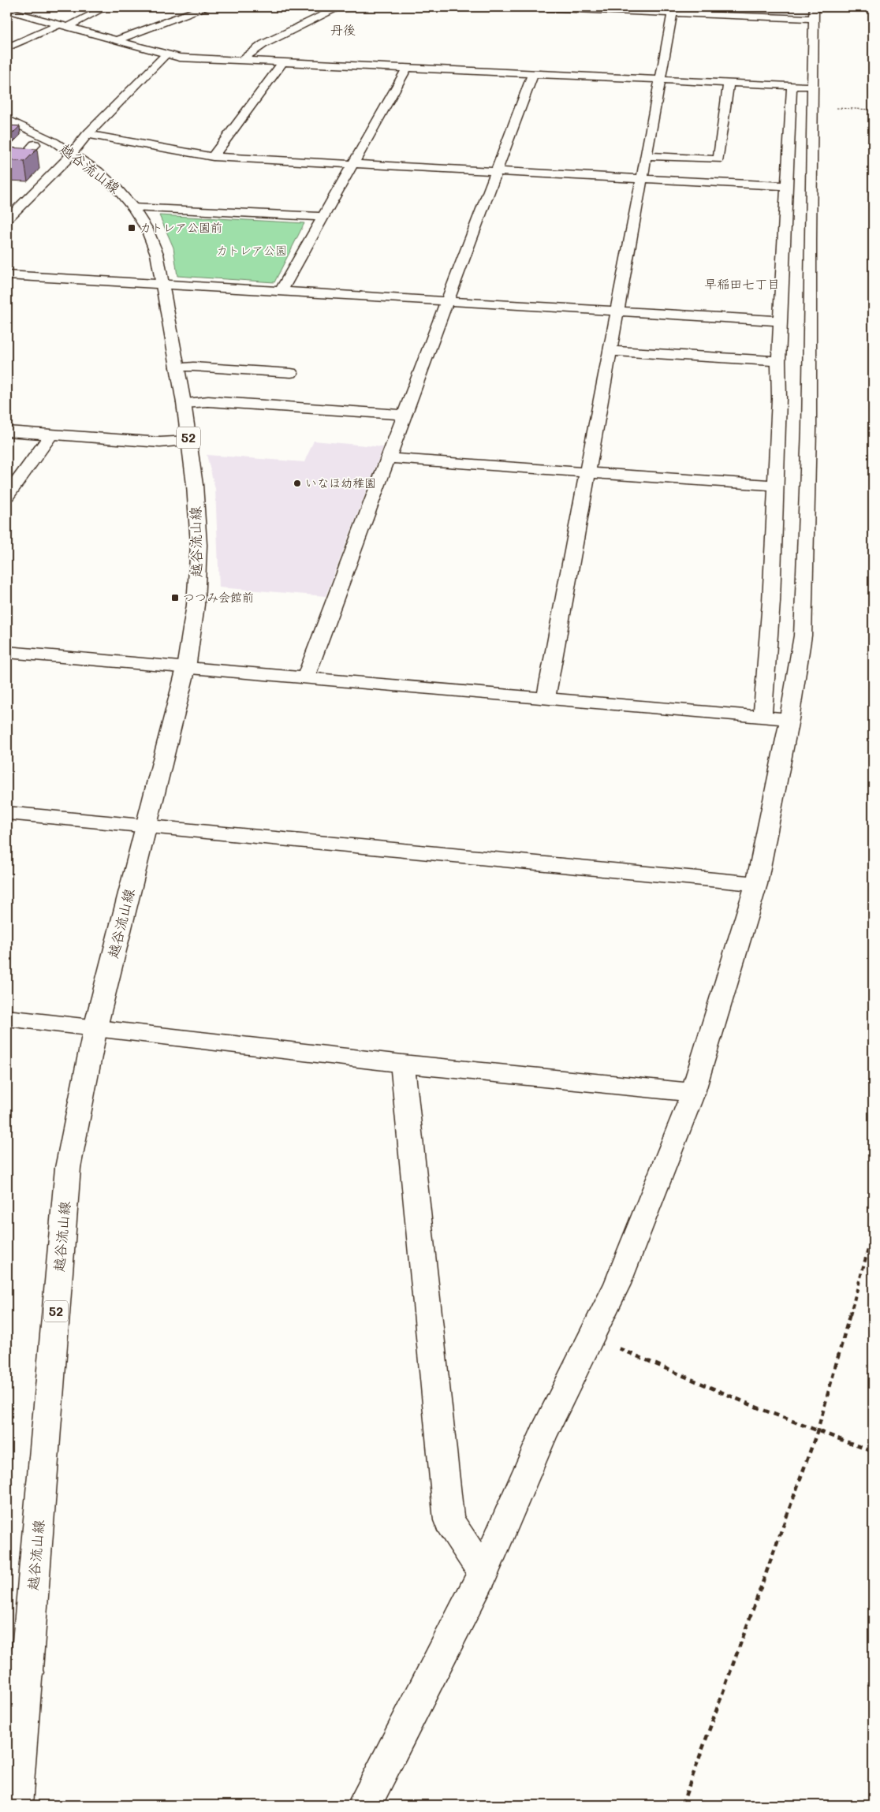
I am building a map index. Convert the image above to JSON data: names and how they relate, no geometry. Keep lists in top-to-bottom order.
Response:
{
  "streets": {
    "street": ["越谷流山線", "52"]
  },
  "districts": ["丹後", "早稲田七丁目"],
  "parks": ["カトレア公園"],
  "places": {
    "transit": ["カトレア公園前", "つつみ会館前"],
    "other": ["いなほ幼稚園"]
  }
}
